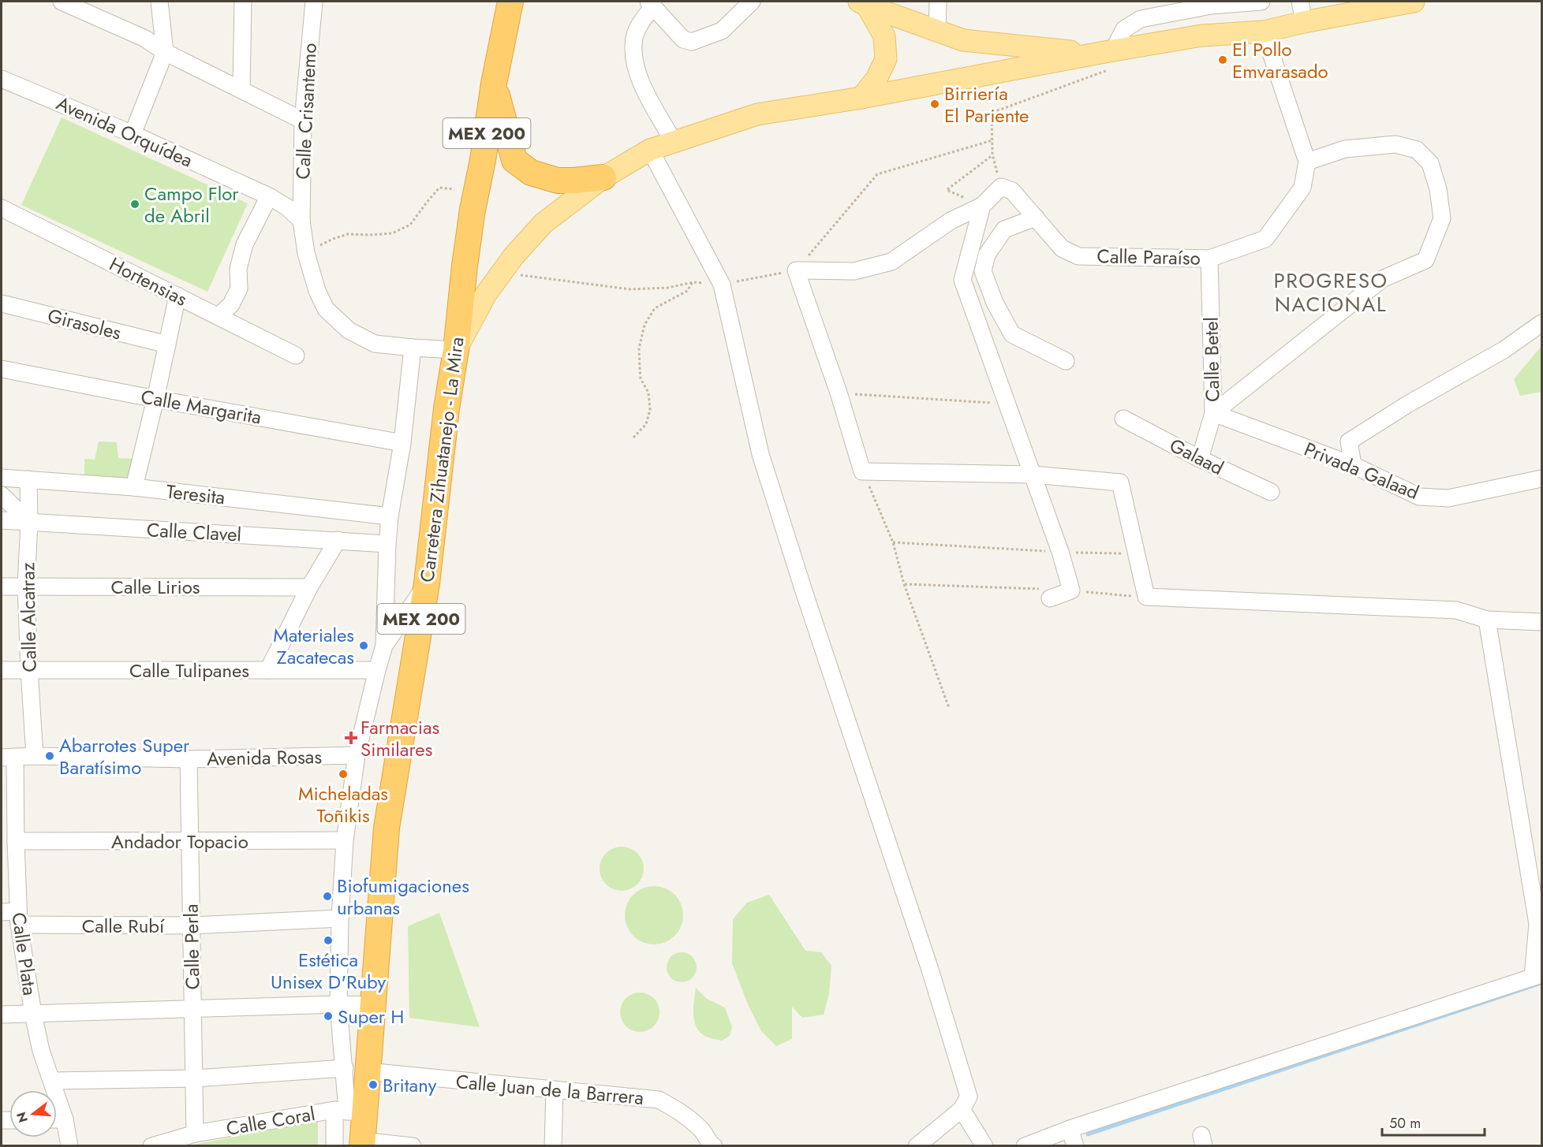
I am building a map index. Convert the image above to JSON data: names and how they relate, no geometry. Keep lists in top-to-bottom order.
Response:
{
  "streets": {
    "highway": ["MEX 200", "Carretera Zihuatanejo - La Mira"],
    "street": [
      "Calle Crisantemo",
      "Avenida Orquídea",
      "Calle Paraíso",
      "Hortensias",
      "Girasoles",
      "Calle Betel",
      "Calle Margarita",
      "Galaad",
      "Privada Galaad",
      "Teresita",
      "Calle Clavel",
      "Calle Lirios",
      "Calle Alcatraz",
      "Calle Tulipanes",
      "Avenida Rosas",
      "Andador Topacio",
      "Calle Rubí",
      "Calle Perla",
      "Calle Plata",
      "Calle Juan de la Barrera",
      "Calle Coral"
    ]
  },
  "crossings": [
    ["Calle Crisantemo", "Avenida Orquídea"],
    ["Calle Paraíso", "Calle Betel"],
    ["Calle Betel", "Galaad"],
    ["Calle Betel", "Privada Galaad"],
    ["Carretera Zihuatanejo - La Mira", "Calle Juan de la Barrera"],
    ["Carretera Zihuatanejo - La Mira", "Calle Coral"],
    ["Teresita", "Calle Alcatraz"],
    ["Calle Clavel", "Calle Alcatraz"],
    ["Calle Lirios", "Calle Alcatraz"],
    ["Calle Alcatraz", "Calle Tulipanes"],
    ["Calle Alcatraz", "Avenida Rosas"],
    ["Avenida Rosas", "Calle Perla"],
    ["Avenida Rosas", "Calle Plata"],
    ["Andador Topacio", "Calle Perla"],
    ["Andador Topacio", "Calle Plata"],
    ["Calle Rubí", "Calle Perla"],
    ["Calle Rubí", "Calle Plata"],
    ["Calle Perla", "Calle Juan de la Barrera"],
    ["Calle Perla", "Calle Coral"],
    ["Calle Plata", "Calle Juan de la Barrera"]
  ],
  "districts": ["PROGRESO NACIONAL"],
  "places": {
    "other": [
      "El Pollo Emvarasado",
      "Birriería El Pariente",
      "Campo Flor de Abril",
      "Materiales Zacatecas",
      "Abarrotes Super Baratísimo",
      "Micheladas Toñikis",
      "Biofumigaciones urbanas",
      "Estética Unisex D'Ruby",
      "Super H",
      "Britany"
    ],
    "health": ["Farmacias Similares"]
  },
  "scale_bar": "50 m",
  "north": "left"
}
